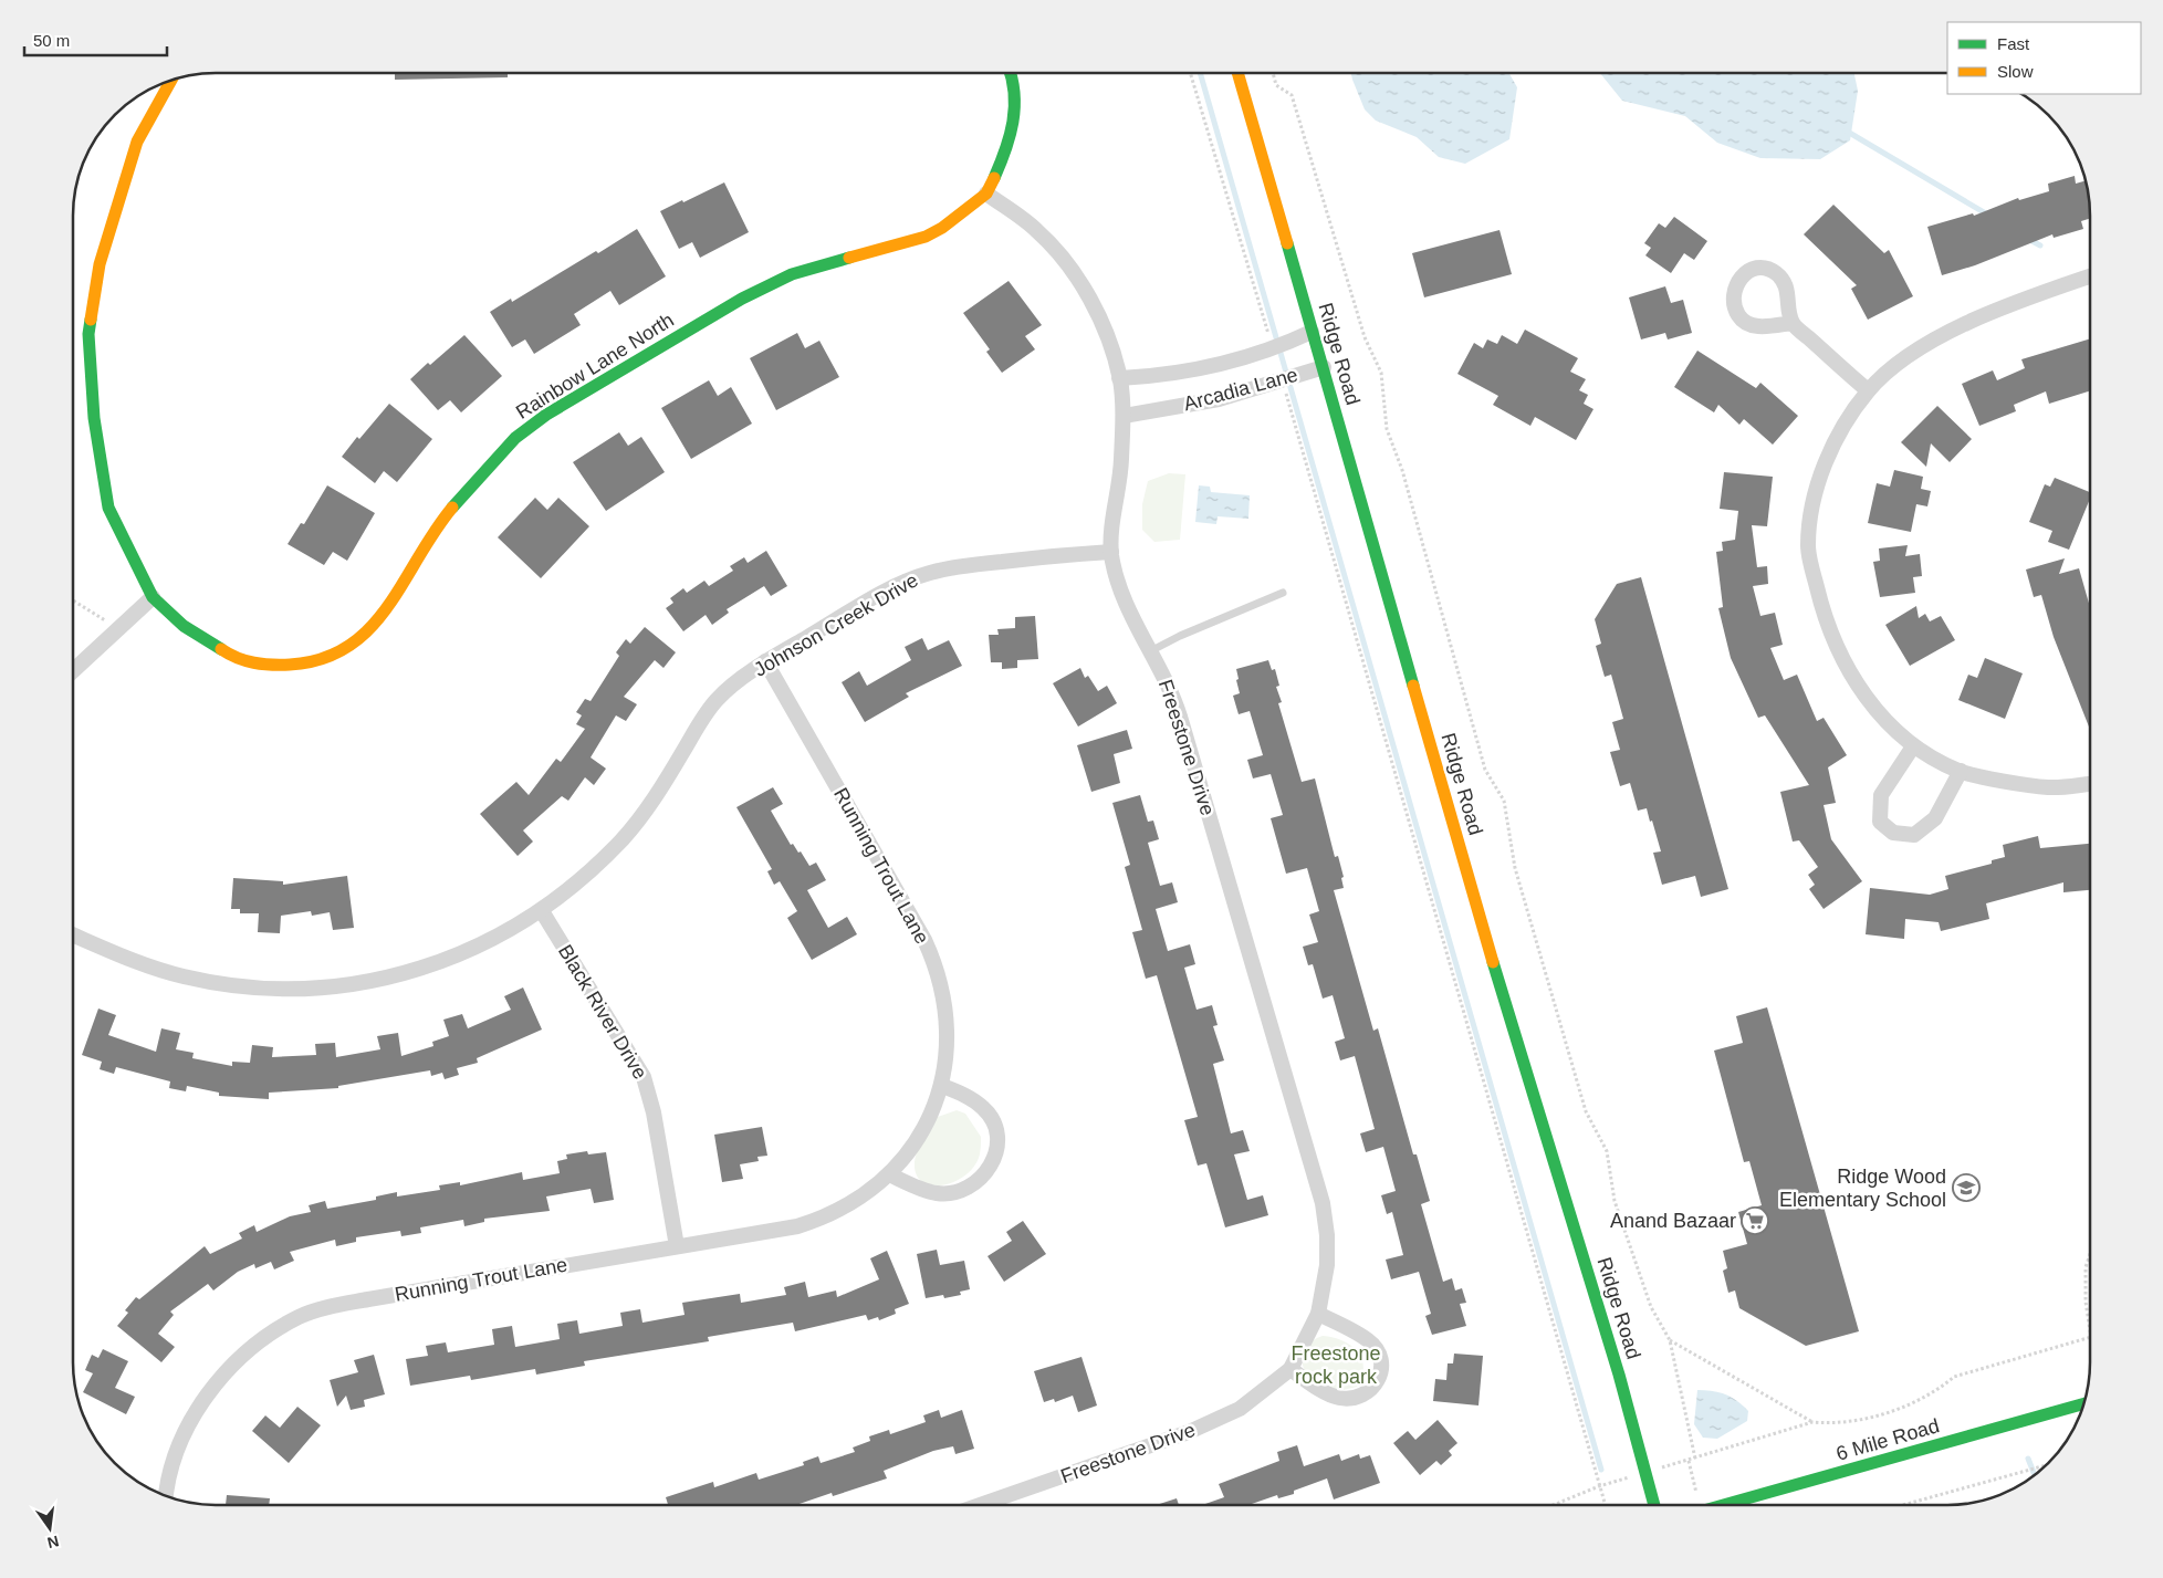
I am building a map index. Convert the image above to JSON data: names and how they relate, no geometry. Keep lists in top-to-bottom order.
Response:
{
  "streets": {
    "street": [
      "Ridge Road",
      "Rainbow Lane North",
      "Arcadia Lane",
      "Johnson Creek Drive",
      "Freestone Drive",
      "Running Trout Lane",
      "Black River Drive",
      "6 Mile Road"
    ]
  },
  "crossings": [
    ["Ridge Road", "Arcadia Lane"],
    ["Rainbow Lane North", "Freestone Drive"],
    ["Arcadia Lane", "Freestone Drive"],
    ["Johnson Creek Drive", "Freestone Drive"],
    ["Johnson Creek Drive", "Running Trout Lane"],
    ["Johnson Creek Drive", "Black River Drive"],
    ["Running Trout Lane", "Black River Drive"]
  ],
  "parks": ["Freestone rock park"],
  "places": {
    "school or university": ["Ridge Wood Elementary School"],
    "supermarket": ["Anand Bazaar"]
  },
  "legend": ["Fast", "Slow"],
  "scale_bar": "50 m",
  "north": "bottom"
}
